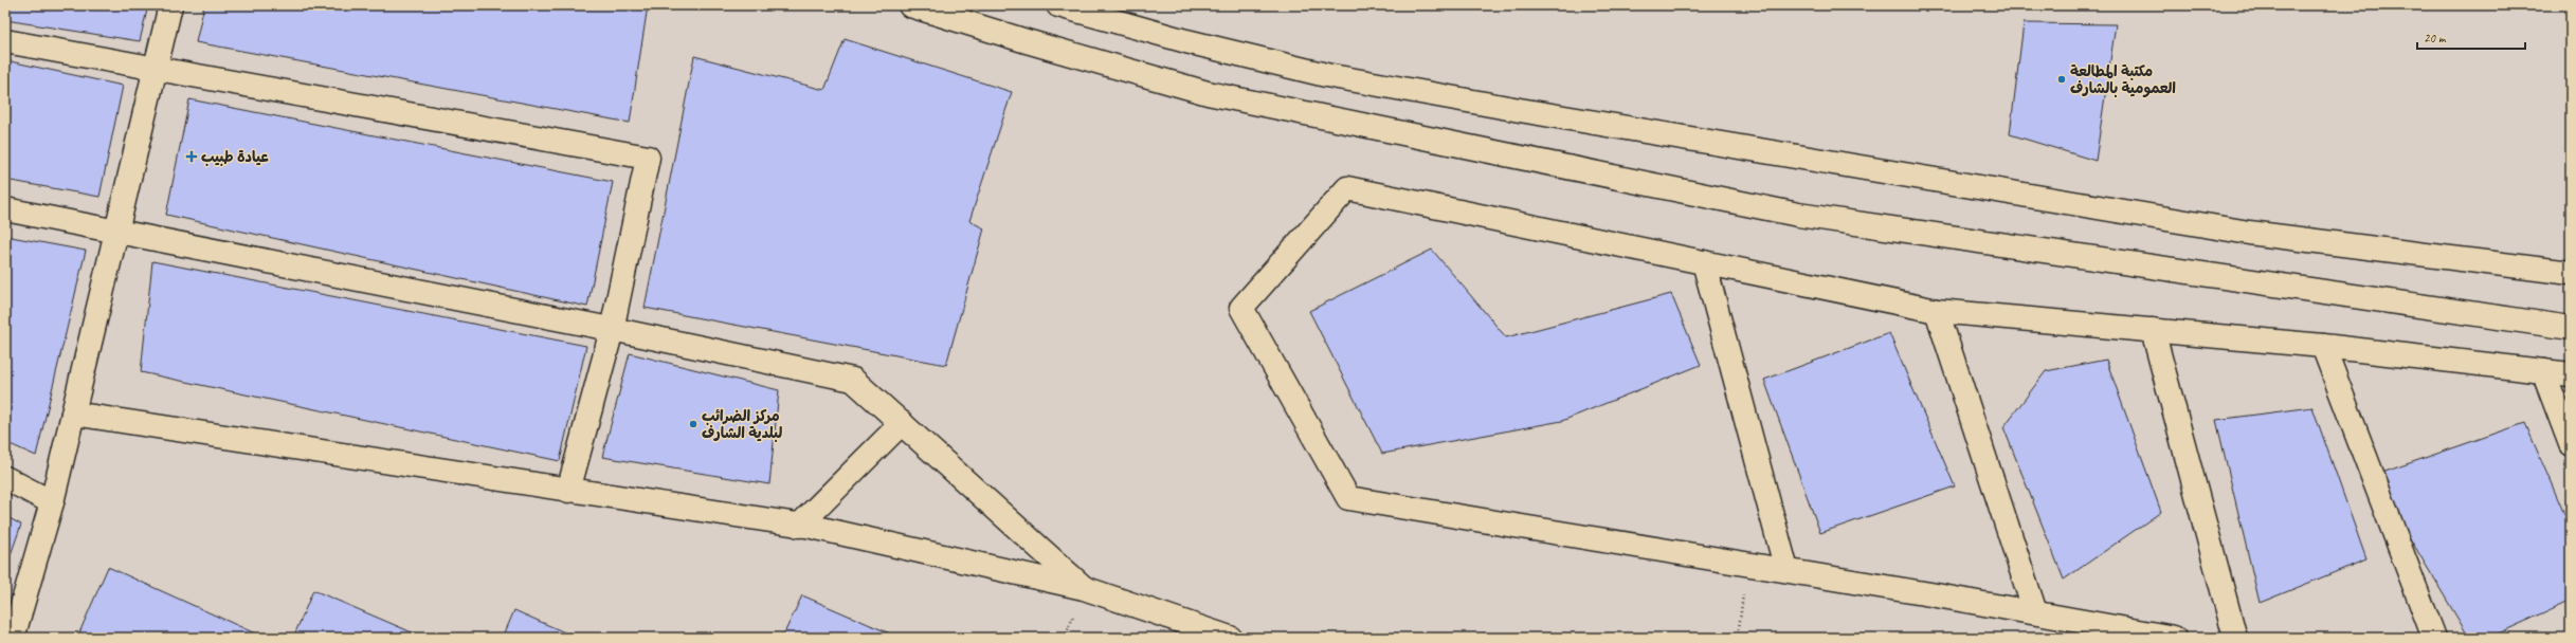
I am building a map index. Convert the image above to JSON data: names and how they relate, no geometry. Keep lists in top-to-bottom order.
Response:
{
  "places": {
    "other": ["مكتبة المطالعة العمومية بالشارف", "مركز الضرائب لبلدية الشارف"],
    "health": ["عيادة طبيب"]
  },
  "scale_bar": "20 m"
}
